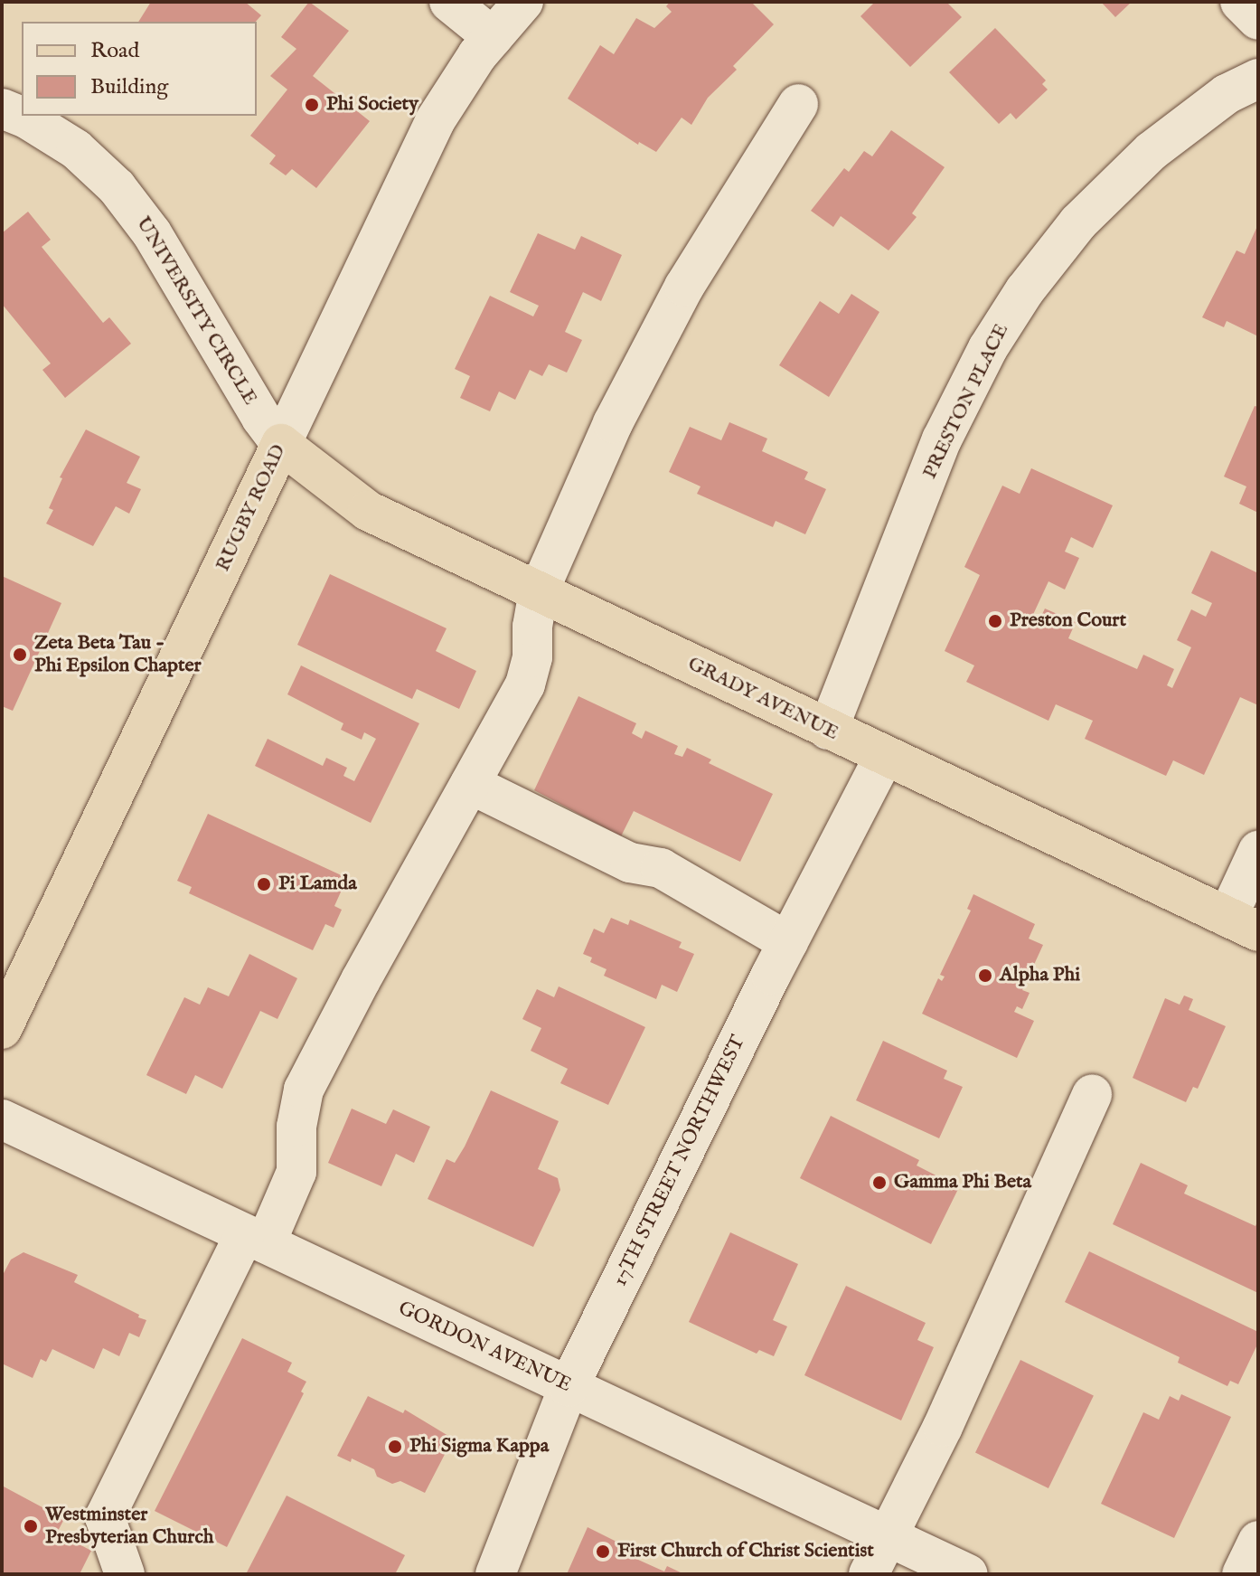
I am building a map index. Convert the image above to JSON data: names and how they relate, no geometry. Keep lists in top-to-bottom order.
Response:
{
  "streets": {
    "main road": ["RUGBY ROAD", "GRADY AVENUE"],
    "street": [
      "UNIVERSITY CIRCLE",
      "PRESTON PLACE",
      "17TH STREET NORTHWEST",
      "GORDON AVENUE"
    ]
  },
  "crossings": [
    ["UNIVERSITY CIRCLE", "RUGBY ROAD"],
    ["UNIVERSITY CIRCLE", "GRADY AVENUE"],
    ["PRESTON PLACE", "GRADY AVENUE"],
    ["RUGBY ROAD", "GRADY AVENUE"],
    ["GRADY AVENUE", "17TH STREET NORTHWEST"],
    ["17TH STREET NORTHWEST", "GORDON AVENUE"]
  ],
  "places": [
    "Phi Society",
    "Preston Court",
    "Zeta Beta Tau - Phi Epsilon Chapter",
    "Pi Lamda",
    "Alpha Phi",
    "Gamma Phi Beta",
    "Phi Sigma Kappa",
    "Westminster Presbyterian Church",
    "First Church of Christ Scientist"
  ],
  "legend": ["Road", "Building"]
}
